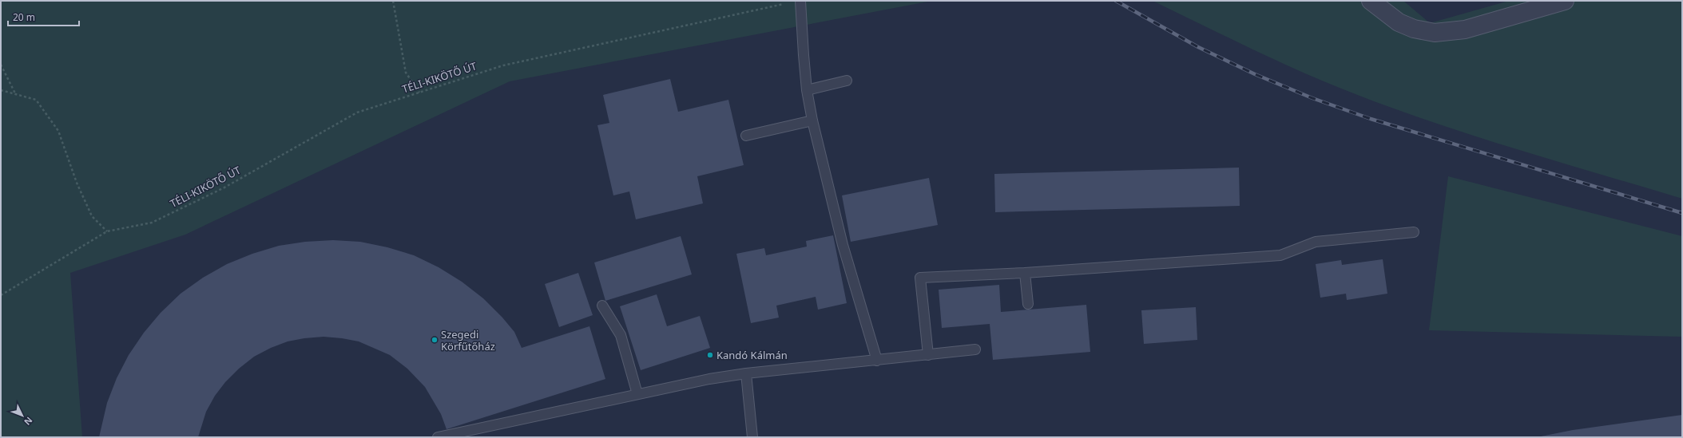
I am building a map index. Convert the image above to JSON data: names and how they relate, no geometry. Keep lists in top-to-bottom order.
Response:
{
  "streets": {
    "path": ["TÉLI-KIKÖTŐ ÚT"]
  },
  "places": ["Szegedi Körfűtőház", "Kandó Kálmán"],
  "scale_bar": "20 m",
  "north": "bottom right"
}
